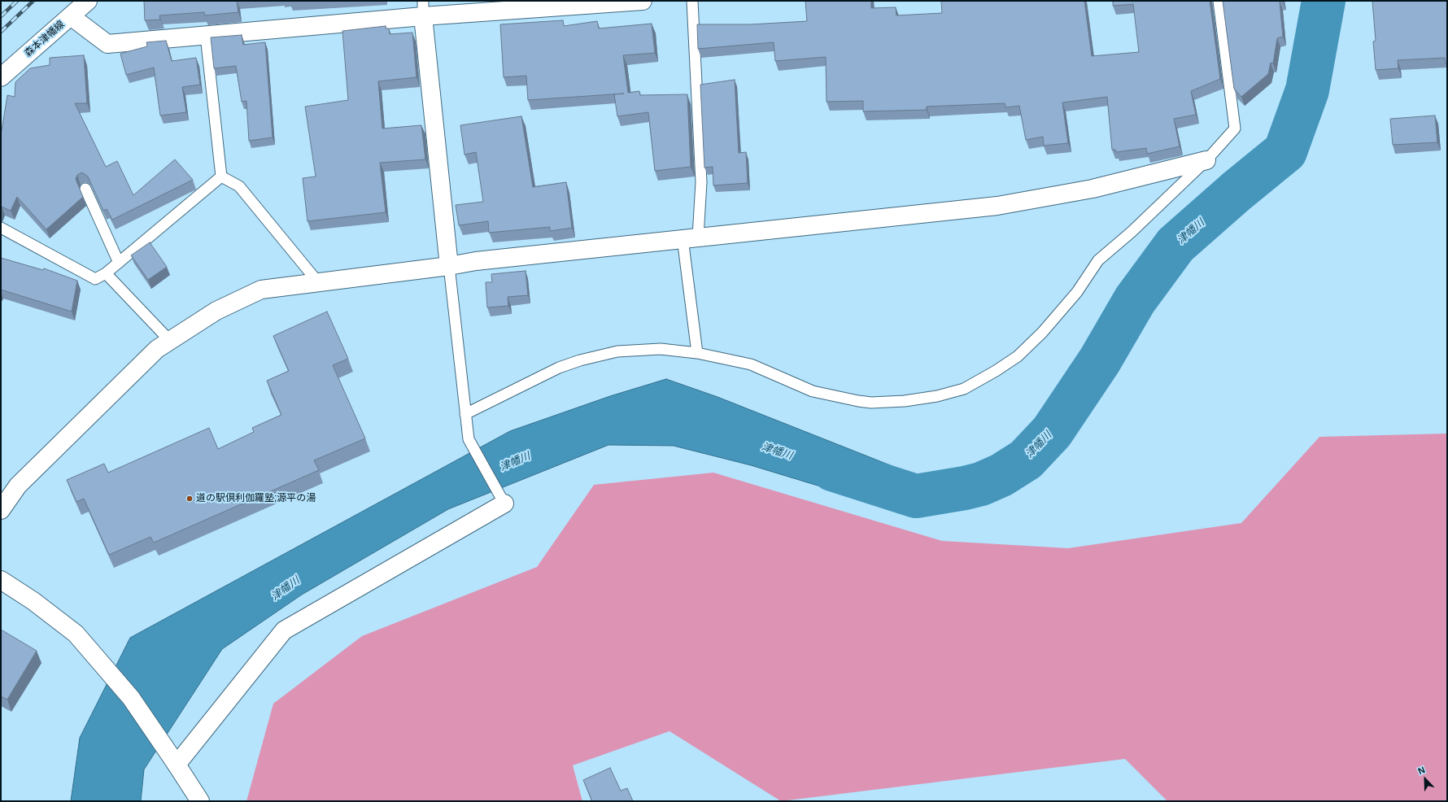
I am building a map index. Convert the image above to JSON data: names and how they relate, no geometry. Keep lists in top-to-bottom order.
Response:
{
  "streets": {
    "street": ["森本津幡線"]
  },
  "water": ["津幡川"],
  "places": ["道の駅倶利伽羅塾;源平の湯"],
  "north": "top left"
}
